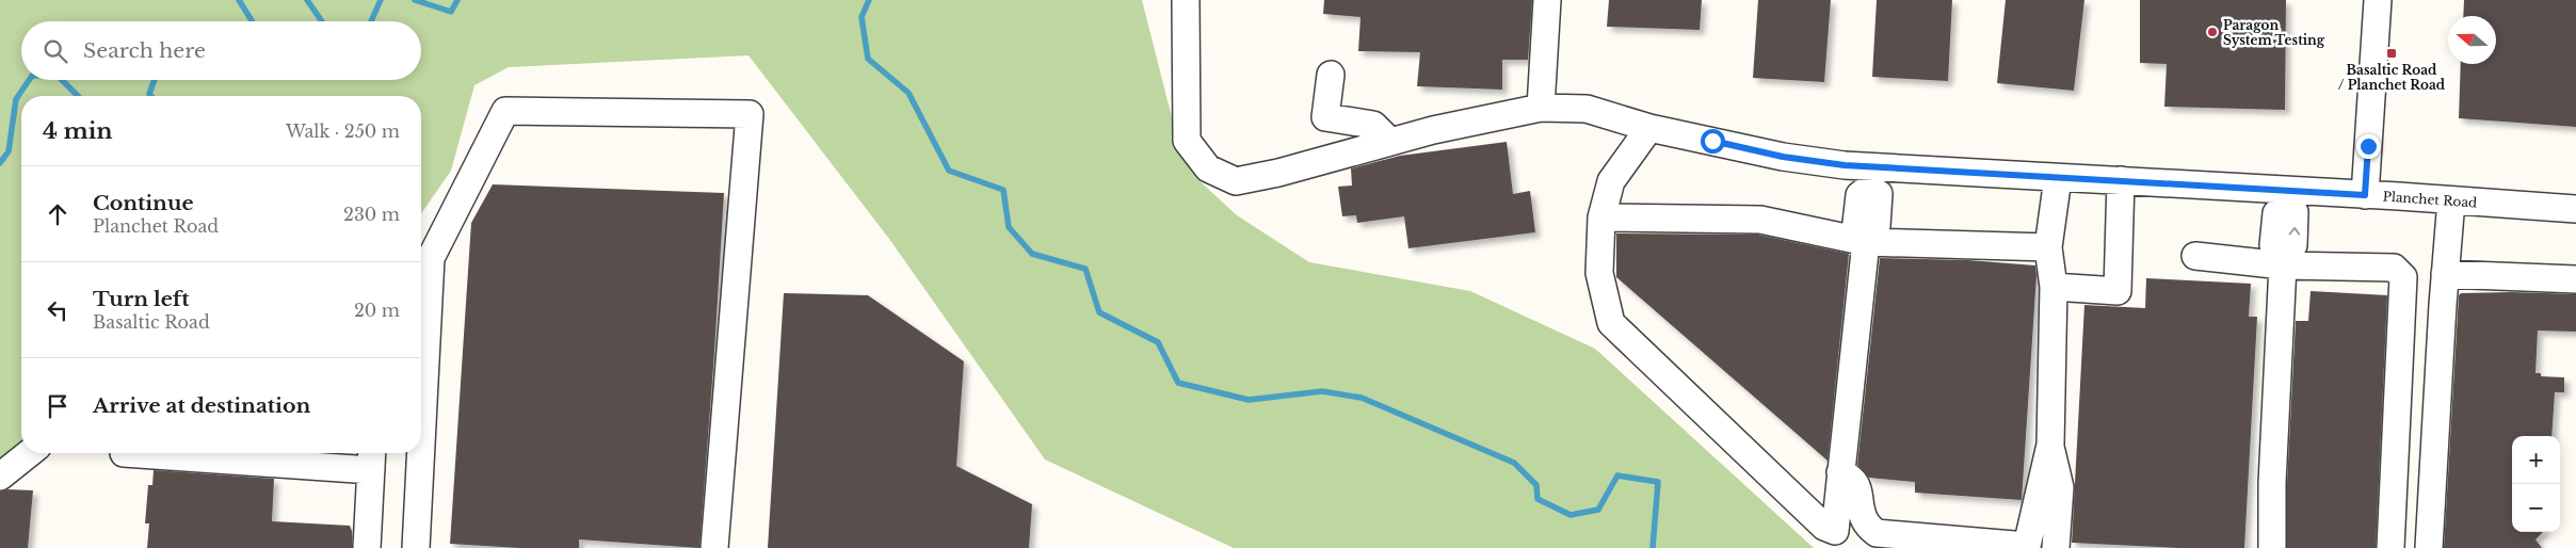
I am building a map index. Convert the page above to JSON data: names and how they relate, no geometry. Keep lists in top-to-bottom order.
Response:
{
  "streets": {
    "street": ["Planchet Road"]
  },
  "places": {
    "other": ["Paragon System Testing"],
    "transit": ["Basaltic Road / Planchet Road"]
  },
  "north": "left",
  "page": {
    "search": "Search here",
    "heading": ["4 min", "Walk · 250 m"],
    "list": [
      ["Continue", "Planchet Road", "230 m"],
      ["Turn left", "Basaltic Road", "20 m"],
      "Arrive at destination"
    ],
    "map_buttons": ["+", "−"]
  }
}
